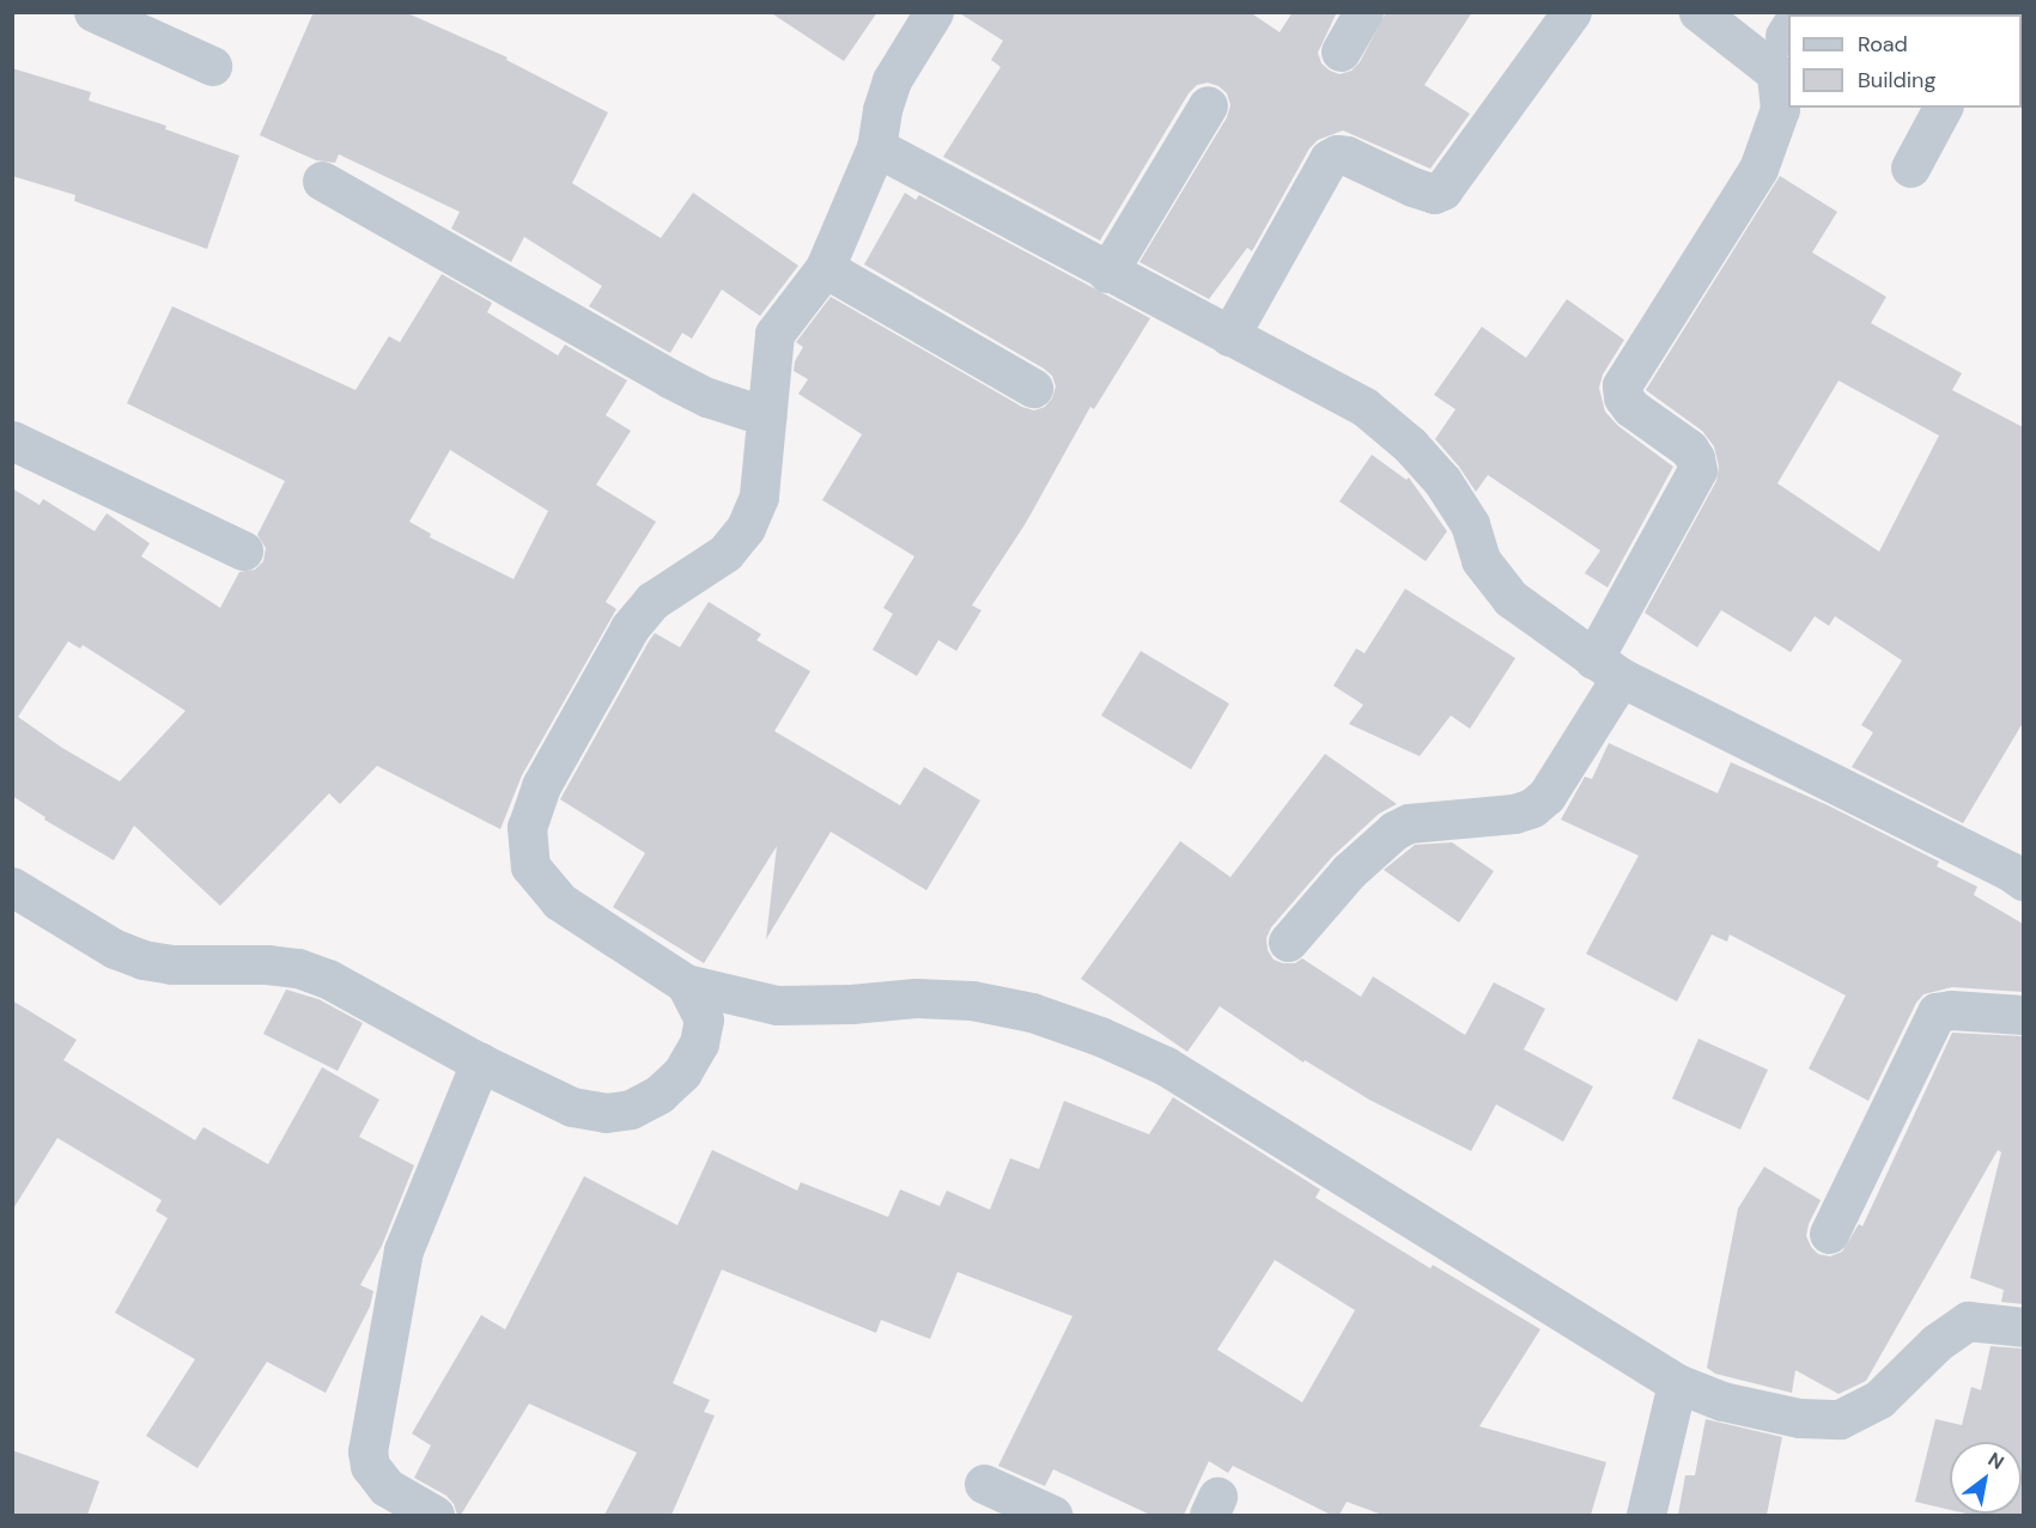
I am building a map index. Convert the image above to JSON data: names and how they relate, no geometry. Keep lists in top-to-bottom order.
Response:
{
  "legend": ["Road", "Building"],
  "north": "top right"
}
